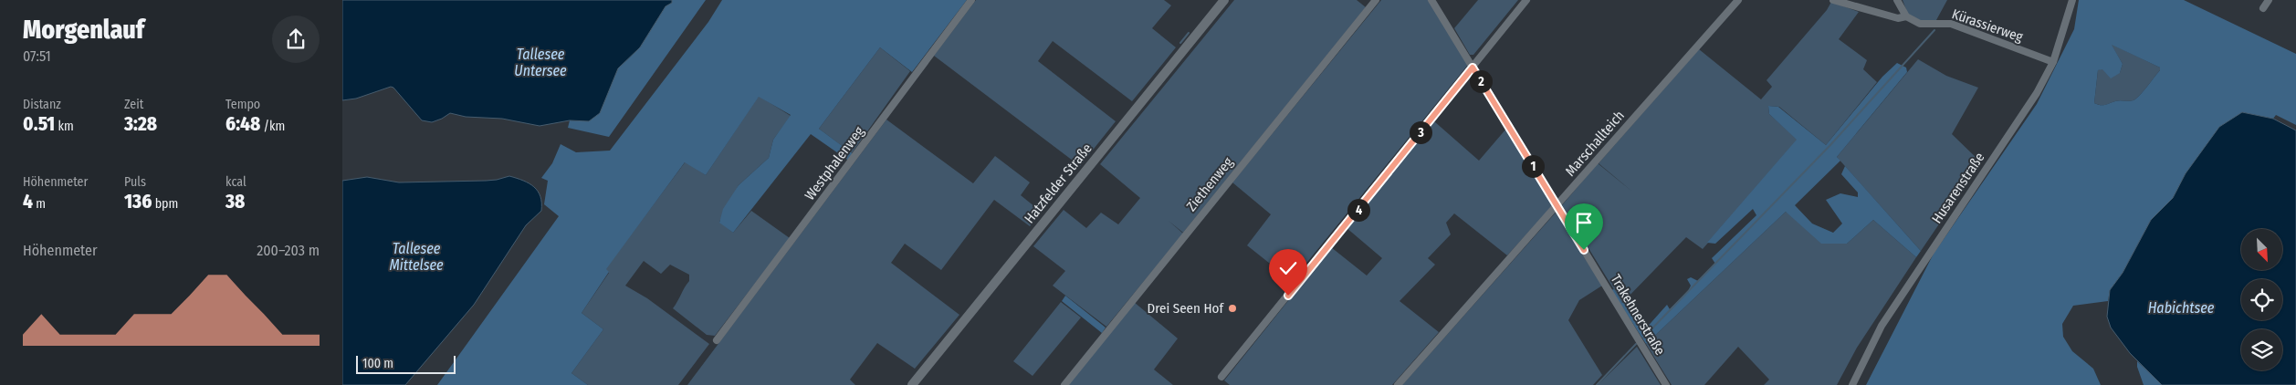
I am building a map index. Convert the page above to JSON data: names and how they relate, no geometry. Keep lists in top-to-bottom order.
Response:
{
  "streets": {
    "street": [
      "Kürassierweg",
      "Marschallteich",
      "Westphalenweg",
      "Hatzfelder Straße",
      "Ziethenweg",
      "Husarenstraße",
      "Trakehnerstraße"
    ]
  },
  "crossings": [
    ["Kürassierweg", "Husarenstraße"],
    ["Marschallteich", "Trakehnerstraße"]
  ],
  "water": ["Tallesee Untersee", "Tallesee Mittelsee", "Habichtsee"],
  "places": ["Drei Seen Hof"],
  "scale_bar": "100 m",
  "north": "bottom right",
  "page": {
    "heading": ["Morgenlauf", "07:51"],
    "pins": [
      "2",
      "3",
      "1",
      "4"
    ],
    "stats": [
      ["Distanz", "0.51 km"],
      ["Zeit", "3:28"],
      ["Tempo", "6:48 /km"],
      ["Höhenmeter", "4 m"],
      ["Puls", "136 bpm"],
      ["kcal", "38"]
    ],
    "chart": ["Höhenmeter", "200–203 m"],
    "scale": "100 m"
  }
}
